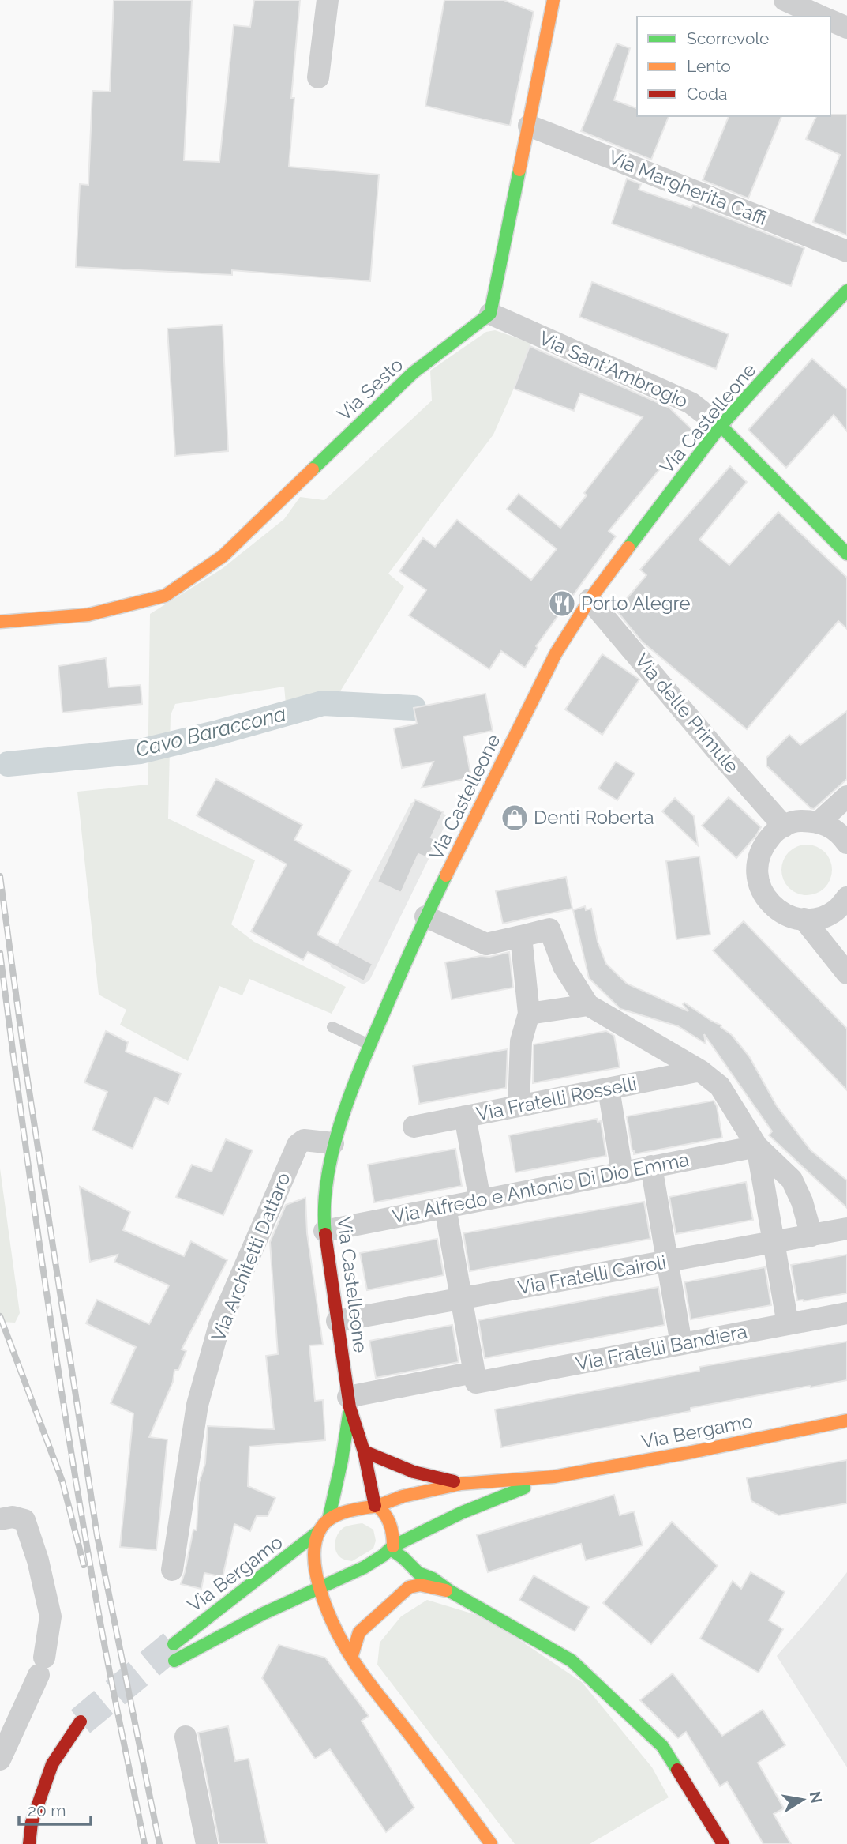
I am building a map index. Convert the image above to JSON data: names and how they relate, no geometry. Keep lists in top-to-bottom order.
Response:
{
  "streets": {
    "main road": [
      "Via Sant'Ambrogio",
      "Via Sesto",
      "Via Castelleone",
      "Via Bergamo"
    ],
    "street": [
      "Via Margherita Caffi",
      "Via delle Primule",
      "Via Fratelli Rosselli",
      "Via Alfredo e Antonio Di Dio Emma",
      "Via Architetti Dattaro",
      "Via Fratelli Cairoli",
      "Via Fratelli Bandiera"
    ]
  },
  "crossings": [
    ["Via Sant'Ambrogio", "Via Sesto"],
    ["Via Sant'Ambrogio", "Via Castelleone"],
    ["Via Castelleone", "Via delle Primule"],
    ["Via Castelleone", "Via Alfredo e Antonio Di Dio Emma"],
    ["Via Castelleone", "Via Architetti Dattaro"],
    ["Via Castelleone", "Via Fratelli Cairoli"],
    ["Via Castelleone", "Via Fratelli Bandiera"],
    ["Via Castelleone", "Via Bergamo"]
  ],
  "water": ["Cavo Baraccona"],
  "places": {
    "restaurant": ["Porto Alegre"],
    "shop": ["Denti Roberta"]
  },
  "legend": ["Scorrevole", "Lento", "Coda"],
  "scale_bar": "20 m",
  "north": "right"
}
